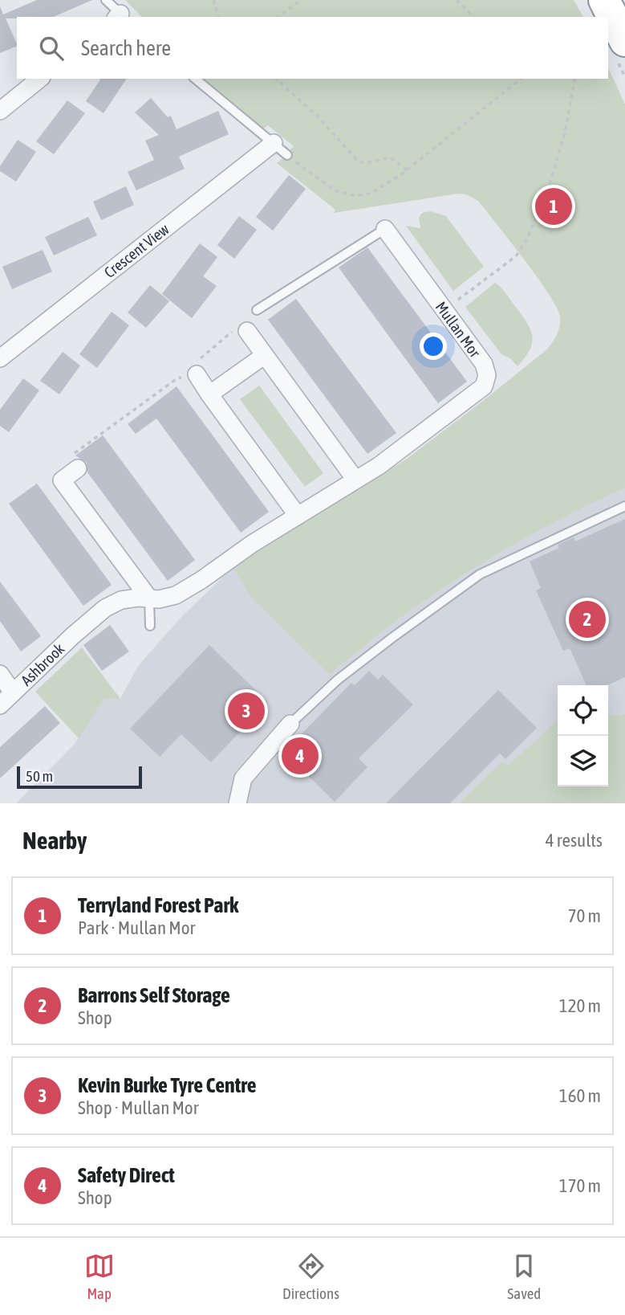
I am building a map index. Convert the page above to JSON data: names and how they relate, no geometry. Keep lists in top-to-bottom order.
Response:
{
  "streets": {
    "street": ["Crescent View", "Mullan Mor", "Ashbrook"]
  },
  "crossings": [
    ["Mullan Mor", "Ashbrook"]
  ],
  "scale_bar": "50 m",
  "page": {
    "search": "Search here",
    "pins": [
      "1",
      "2",
      "3",
      "4"
    ],
    "scale": "50 m",
    "heading": ["Nearby", "4 results"],
    "list": [
      {
        "mark": "1",
        "name": "Terryland Forest Park",
        "note": "Park · Mullan Mor",
        "value": "70 m"
      },
      {
        "mark": "2",
        "name": "Barrons Self Storage",
        "note": "Shop",
        "value": "120 m"
      },
      {
        "mark": "3",
        "name": "Kevin Burke Tyre Centre",
        "note": "Shop · Mullan Mor",
        "value": "160 m"
      },
      {
        "mark": "4",
        "name": "Safety Direct",
        "note": "Shop",
        "value": "170 m"
      }
    ],
    "nav": ["Map", "Directions", "Saved"]
  }
}
